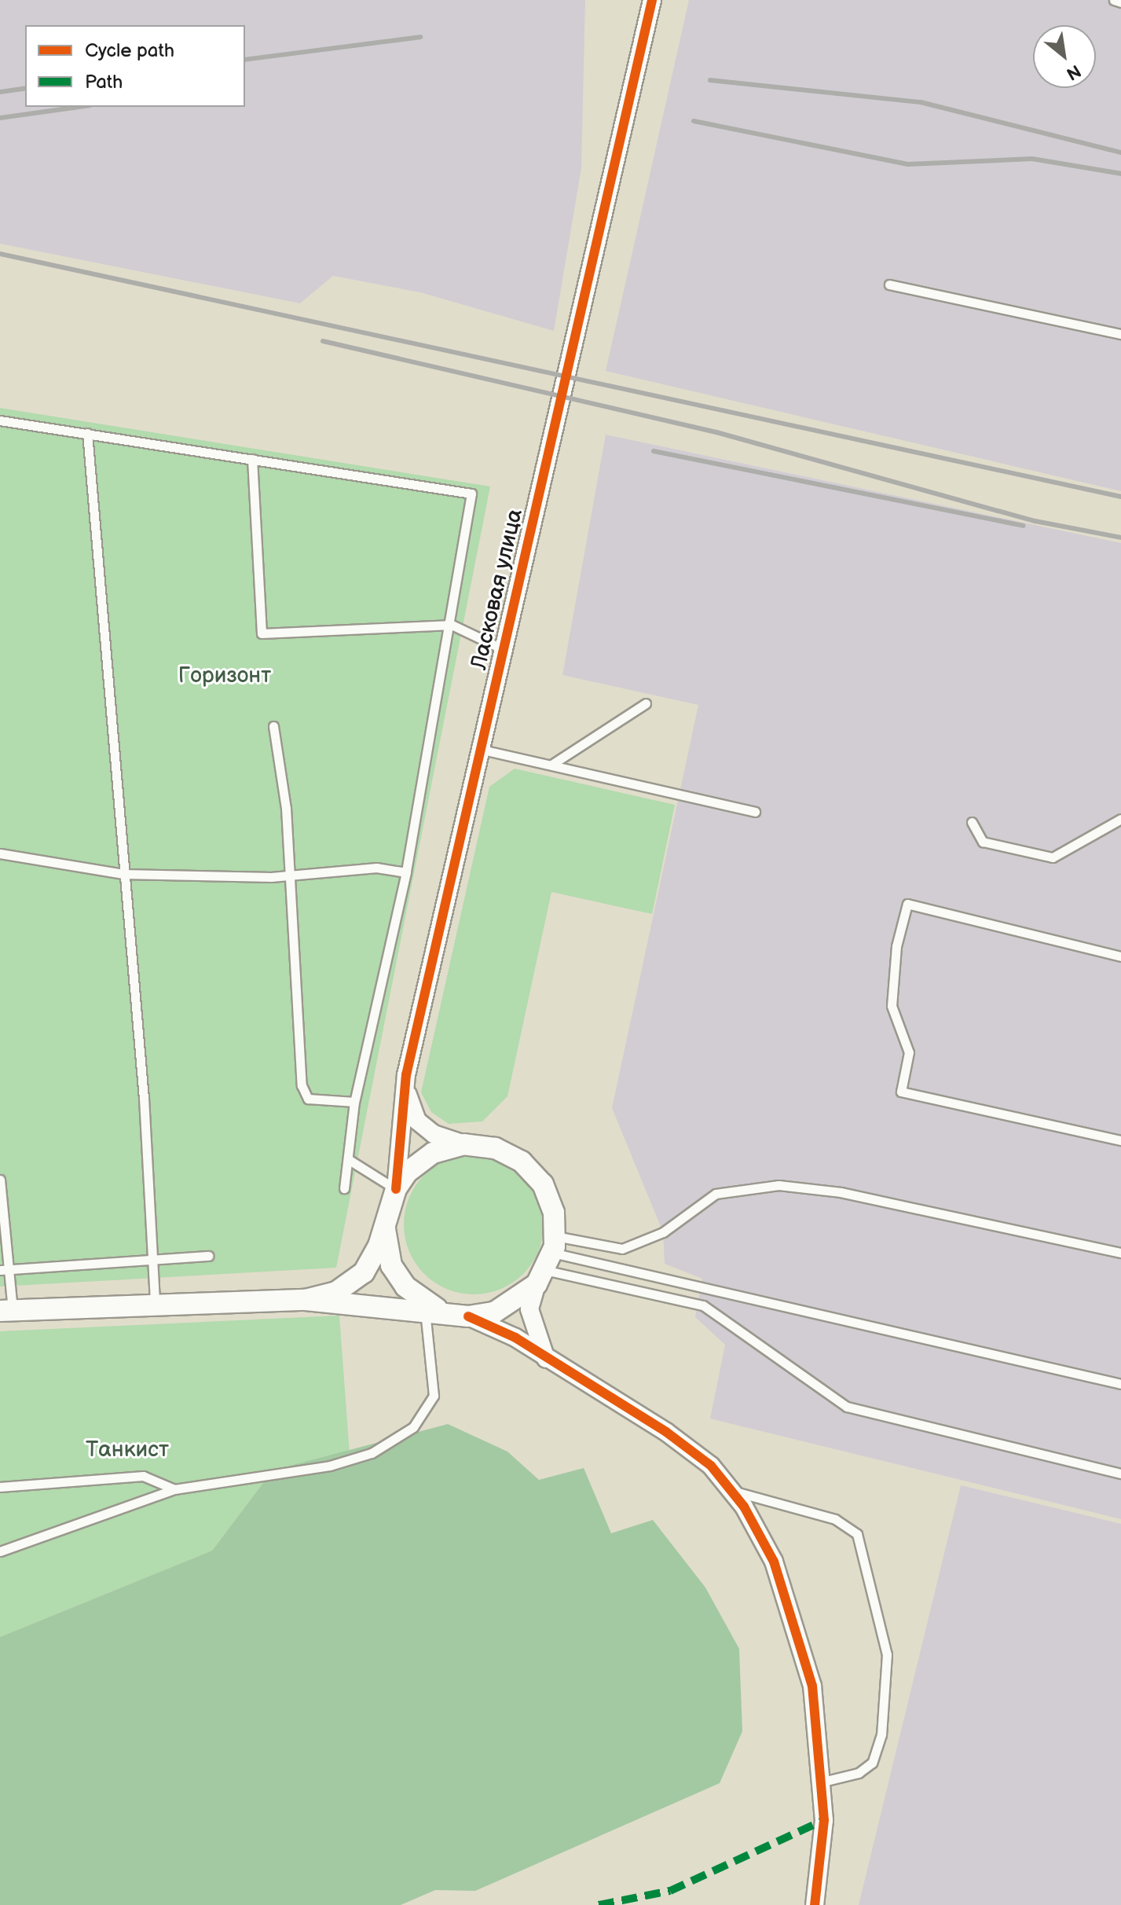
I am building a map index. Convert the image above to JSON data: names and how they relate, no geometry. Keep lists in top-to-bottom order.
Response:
{
  "streets": {
    "street": ["Ласковая улица"]
  },
  "parks": ["Горизонт", "Танкист"],
  "legend": ["Cycle path", "Path"],
  "north": "bottom right"
}
